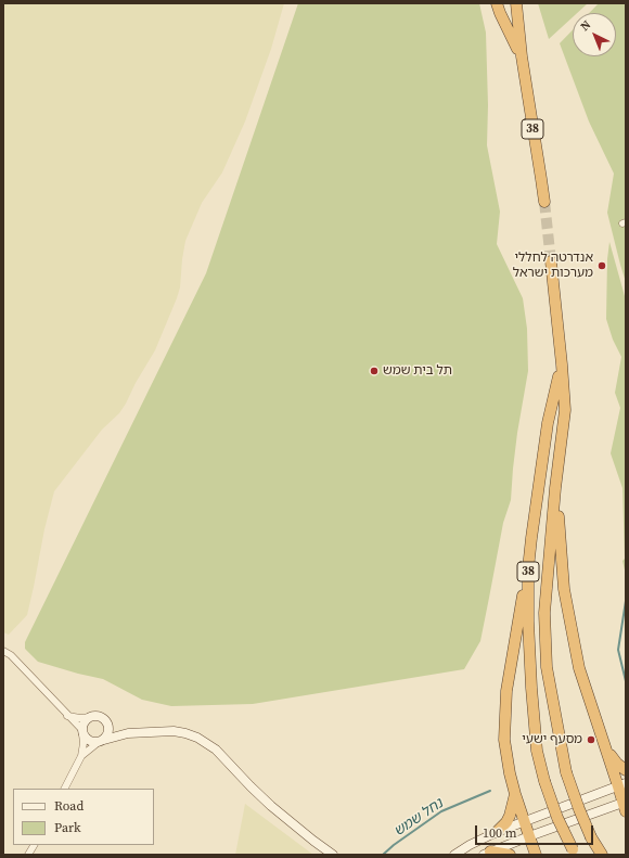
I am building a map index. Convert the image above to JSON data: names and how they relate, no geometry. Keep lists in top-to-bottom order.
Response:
{
  "streets": {
    "highway": ["38"]
  },
  "water": ["נחל שמש"],
  "places": ["אנדרטה לחללי מערכות ישראל", "תל בית שמש", "מסעף ישעי"],
  "legend": ["Road", "Park"],
  "scale_bar": "100 m",
  "north": "top left"
}
